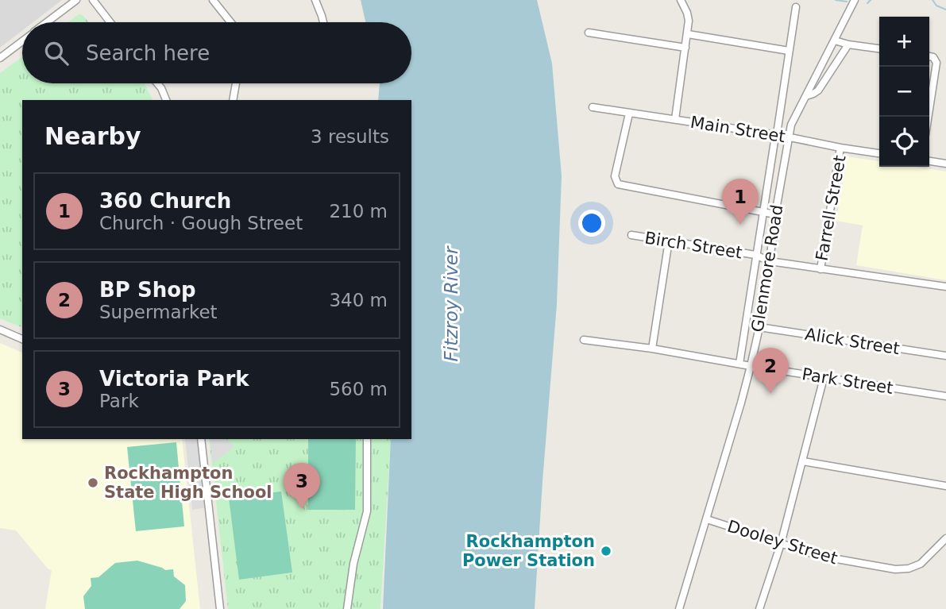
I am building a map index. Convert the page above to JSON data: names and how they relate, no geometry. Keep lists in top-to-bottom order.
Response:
{
  "streets": {
    "street": [
      "Main Street",
      "Farrell Street",
      "Birch Street",
      "Glenmore Road",
      "Alick Street",
      "Park Street",
      "Dooley Street"
    ]
  },
  "crossings": [
    ["Main Street", "Farrell Street"],
    ["Main Street", "Glenmore Road"],
    ["Farrell Street", "Birch Street"],
    ["Birch Street", "Glenmore Road"],
    ["Glenmore Road", "Alick Street"],
    ["Glenmore Road", "Park Street"],
    ["Glenmore Road", "Dooley Street"]
  ],
  "water": ["Fitzroy River"],
  "places": ["Rockhampton State High School", "Rockhampton Power Station"],
  "page": {
    "map_buttons": ["+", "−"],
    "search": "Search here",
    "heading": ["Nearby", "3 results"],
    "list": [
      {
        "mark": "1",
        "name": "360 Church",
        "note": "Church · Gough Street",
        "value": "210 m"
      },
      {
        "mark": "2",
        "name": "BP Shop",
        "note": "Supermarket",
        "value": "340 m"
      },
      {
        "mark": "3",
        "name": "Victoria Park",
        "note": "Park",
        "value": "560 m"
      }
    ],
    "pins": ["1", "2", "3"]
  }
}
